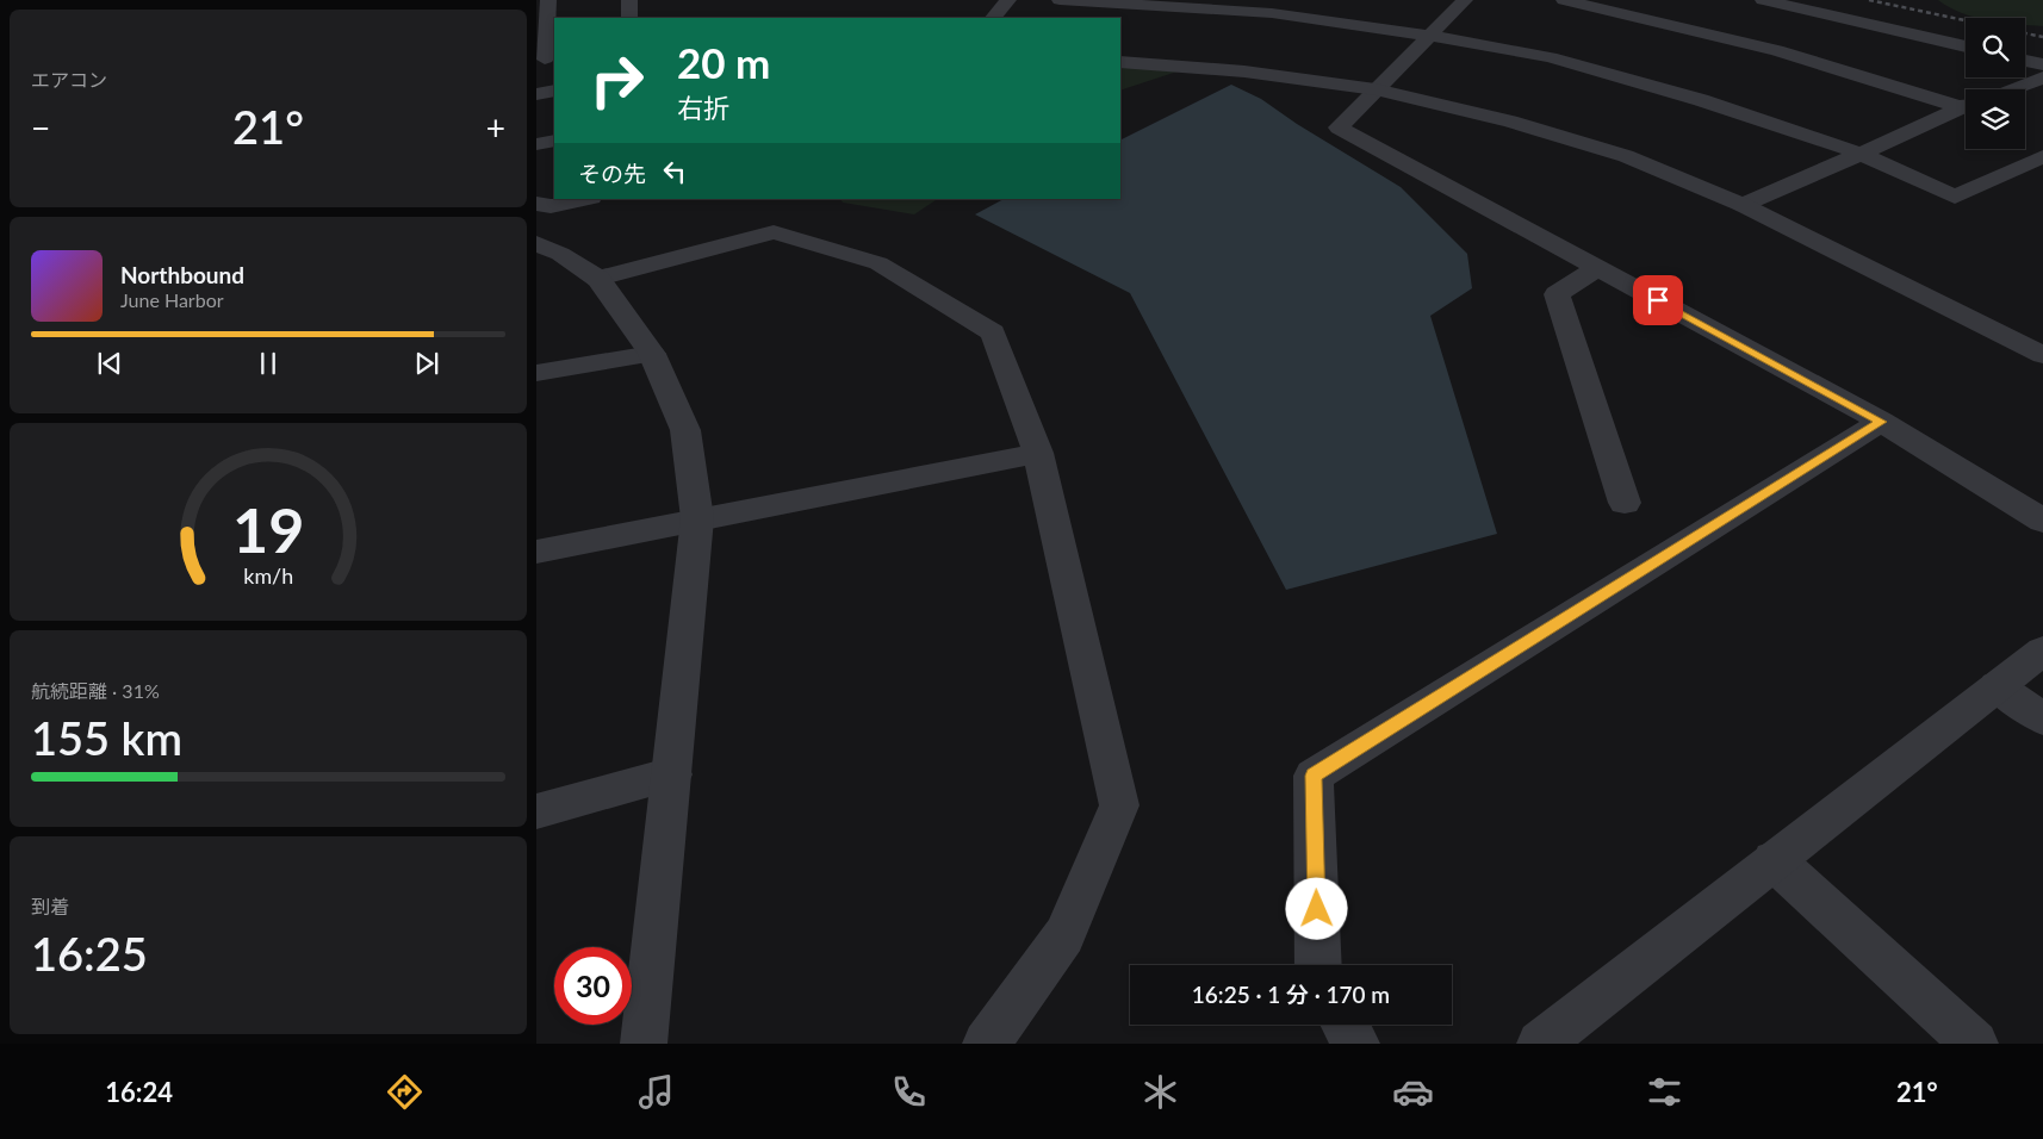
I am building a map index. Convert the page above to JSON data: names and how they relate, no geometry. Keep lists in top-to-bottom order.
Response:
{
  "page": {
    "tile": [
      "エアコン",
      ["航続距離 · 31%", "155 km"],
      ["到着", "16:25"]
    ],
    "turn": ["20 m", "右折"],
    "heat": ["−", "21°", "+"],
    "then": "その先",
    "song": ["Northbound", "June Harbor"],
    "limit": "30",
    "trip": "16:25 · 1 分 · 170 m",
    "tabs": ["16:24", "21°"],
    "gauge": ["19", "km/h"]
  }
}
